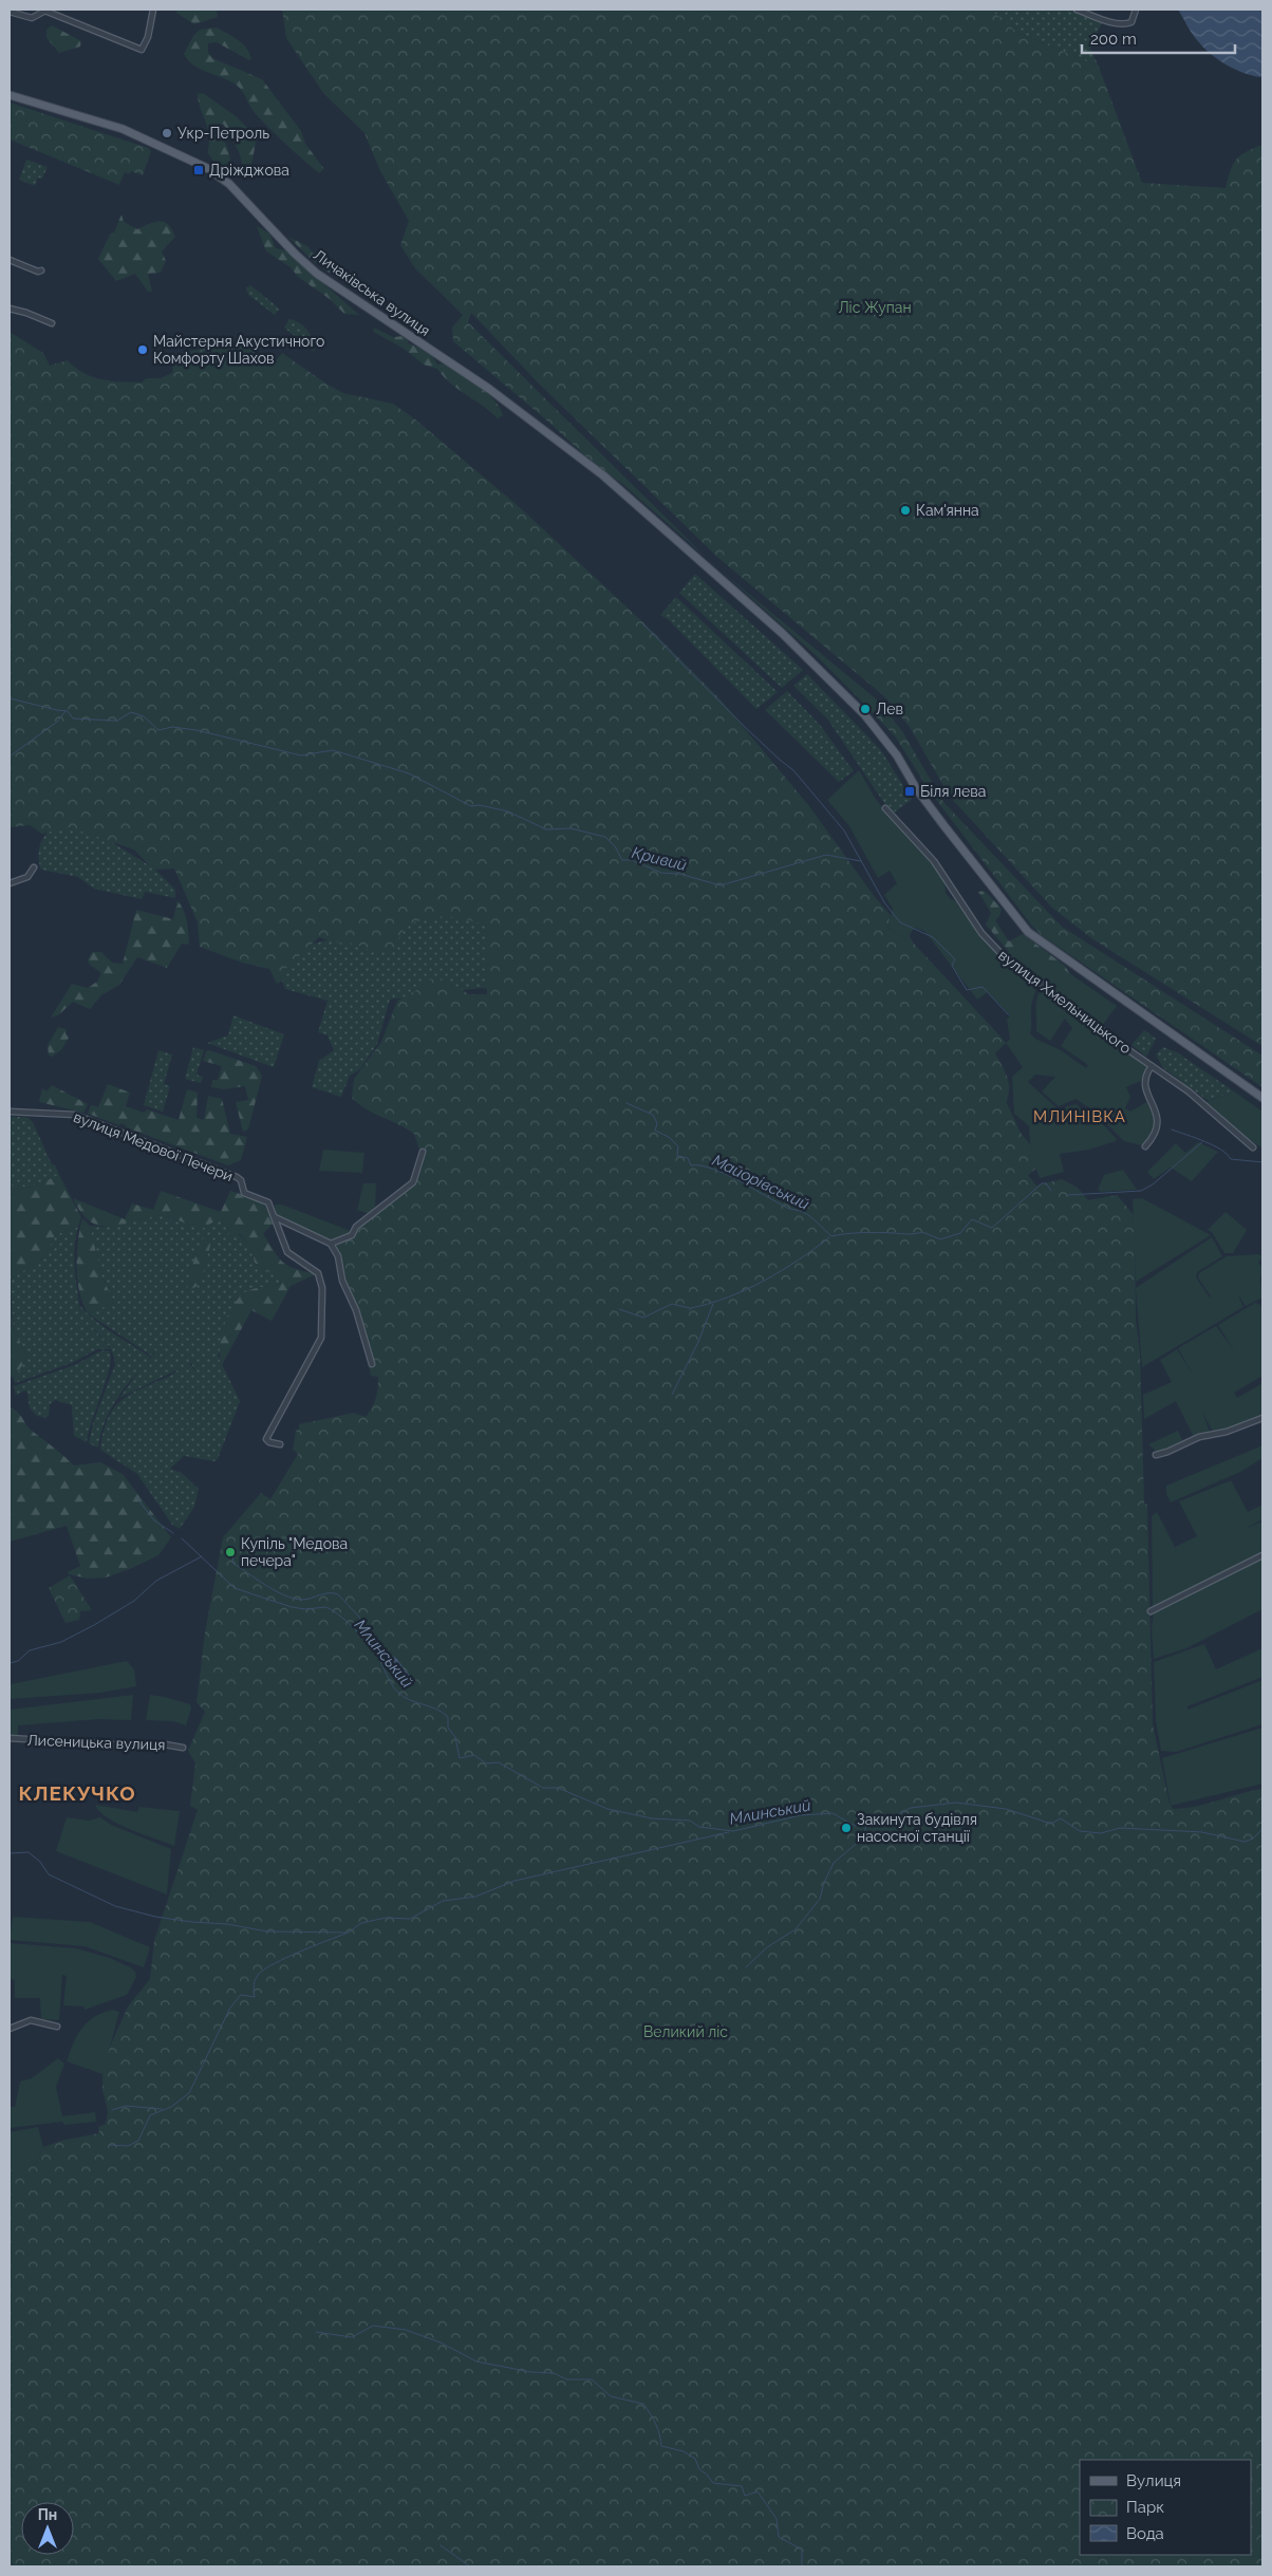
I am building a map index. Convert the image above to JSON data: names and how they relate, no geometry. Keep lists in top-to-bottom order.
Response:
{
  "streets": {
    "main road": ["Личаківська вулиця"],
    "street": ["вулиця Хмельницького", "вулиця Медової Печери", "Лисеницька вулиця"]
  },
  "districts": ["МЛИНІВКА", "КЛЕКУЧКО"],
  "water": ["Кривий", "Майорівський", "Млинський"],
  "parks": ["Ліс Жупан", "Великий ліс"],
  "places": {
    "other": [
      "Укр-Петроль",
      "Майстерня Акустичного Комфорту Шахов",
      "Кам'янна",
      "Лев",
      "Купіль \"Медова печера\"",
      "Закинута будівля насосної станції"
    ],
    "transit": ["Дріжджова", "Бiля лева"]
  },
  "legend": ["Вулиця", "Парк", "Вода"],
  "scale_bar": "200 m",
  "north": "top"
}
